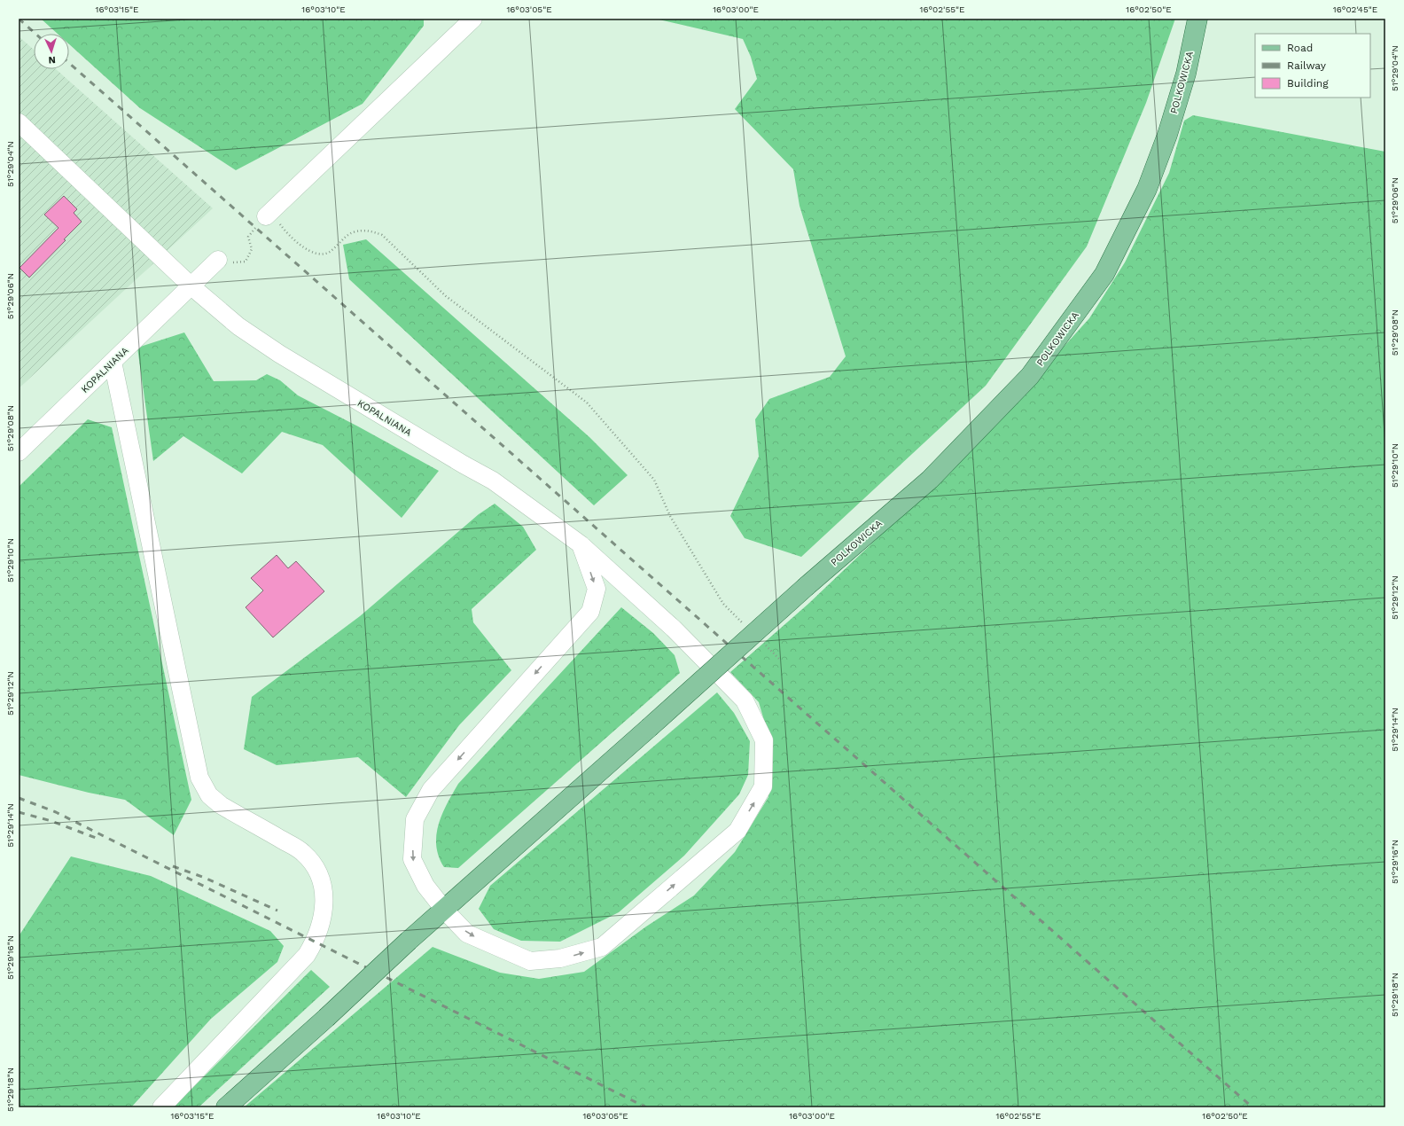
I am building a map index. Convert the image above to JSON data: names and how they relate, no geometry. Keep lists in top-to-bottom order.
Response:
{
  "streets": {
    "main road": ["POLKOWICKA"],
    "street": ["KOPALNIANA"]
  },
  "crossings": [
    ["POLKOWICKA", "KOPALNIANA"]
  ],
  "legend": ["Road", "Railway", "Building"],
  "north": "bottom",
  "coordinates": [
    "16°03'15\"E",
    "16°03'10\"E",
    "16°03'05\"E",
    "16°03'00\"E",
    "16°02'55\"E",
    "16°02'50\"E",
    "16°02'45\"E",
    "51°29'04\"N",
    "51°29'06\"N",
    "51°29'08\"N",
    "51°29'10\"N",
    "51°29'12\"N",
    "51°29'14\"N",
    "51°29'16\"N",
    "51°29'18\"N"
  ]
}
